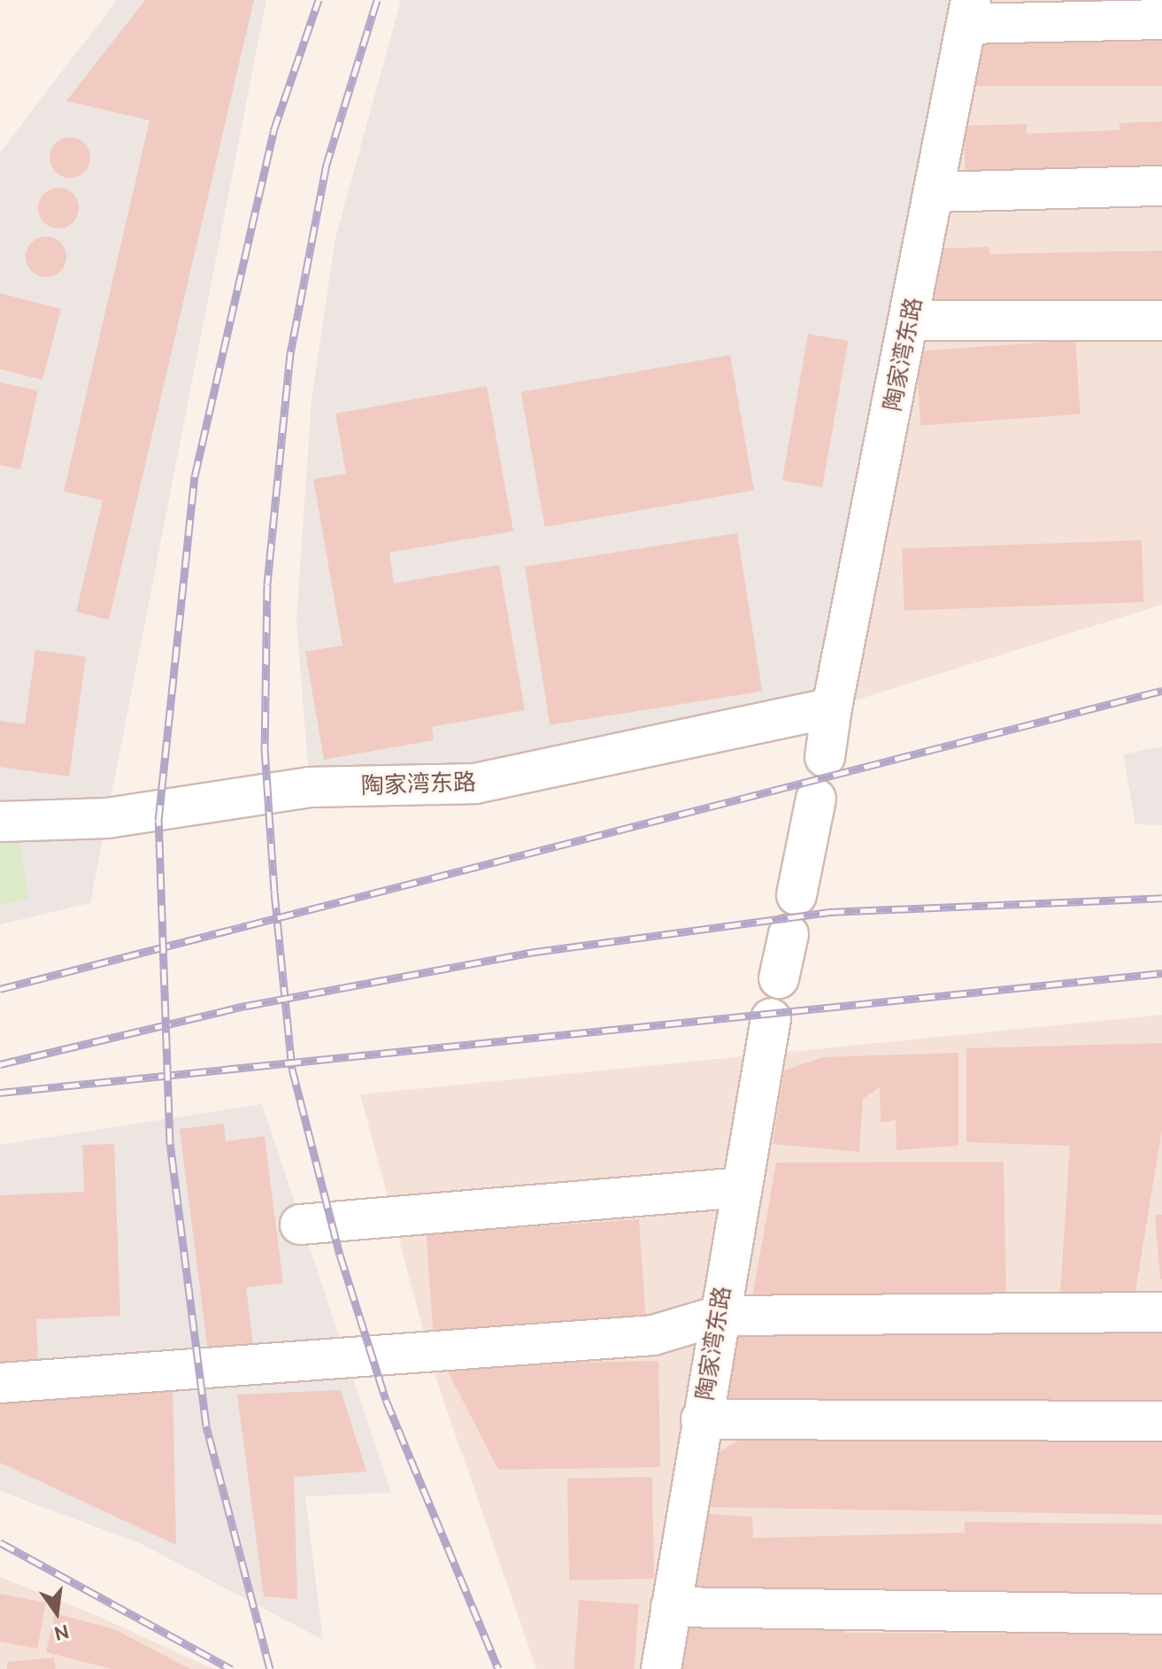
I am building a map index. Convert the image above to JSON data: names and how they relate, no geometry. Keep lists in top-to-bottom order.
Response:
{
  "streets": {
    "street": ["陶家湾东路"]
  },
  "north": "bottom"
}
